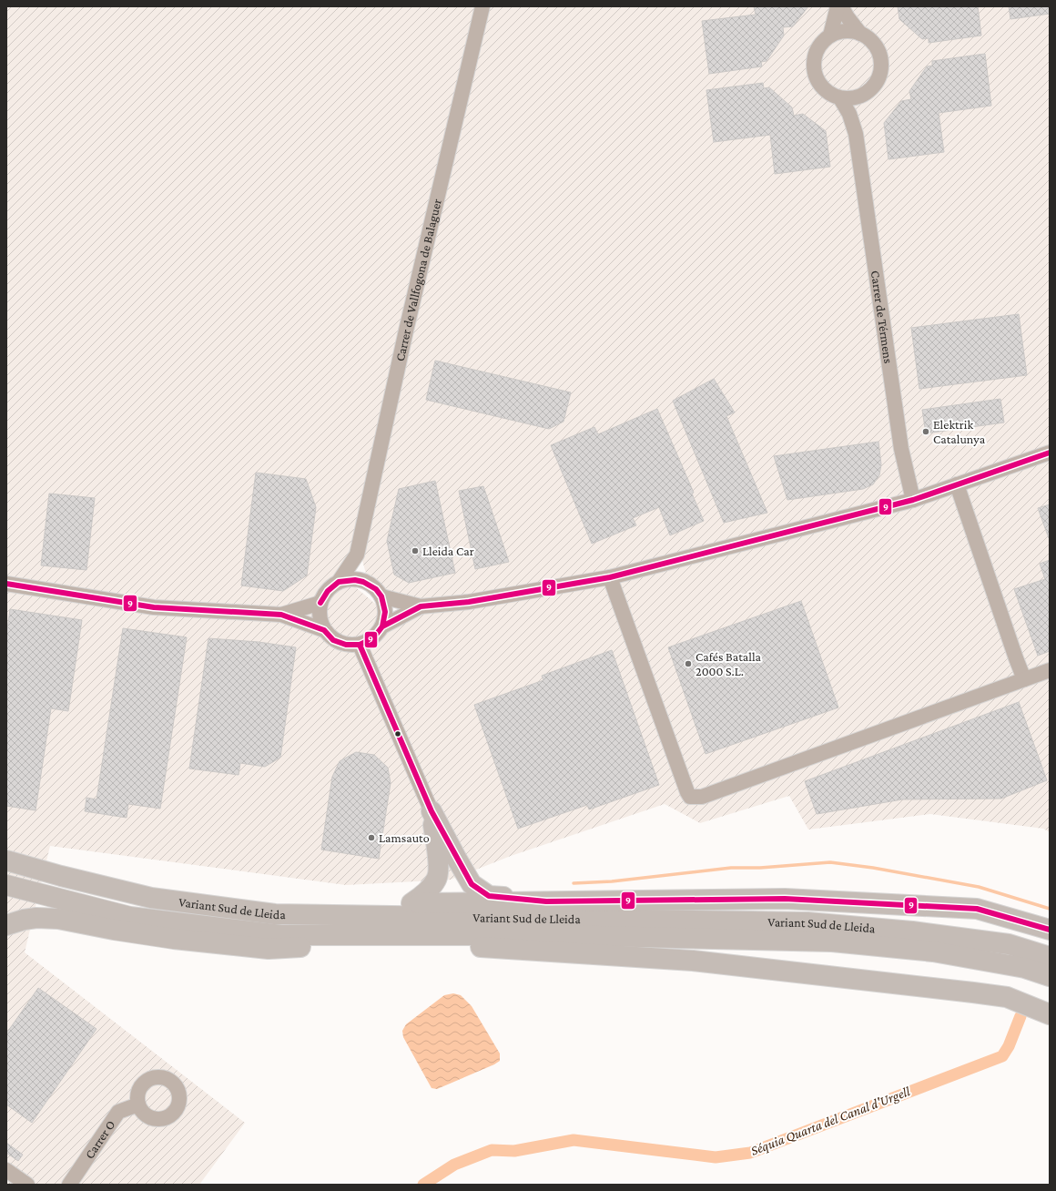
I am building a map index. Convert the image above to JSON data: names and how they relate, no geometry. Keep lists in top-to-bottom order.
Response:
{
  "streets": {
    "highway": ["Variant Sud de Lleida"],
    "street": ["Carrer de Vallfogona de Balaguer", "Carrer de Térmens", "Carrer O"]
  },
  "water": ["Séquia Quarta del Canal d'Urgell"],
  "places": [
    "Elektrik Catalunya",
    "Lleida Car",
    "Cafés Batalla 2000 S.L.",
    "Lamsauto"
  ],
  "lines": ["transit line 9"]
}
